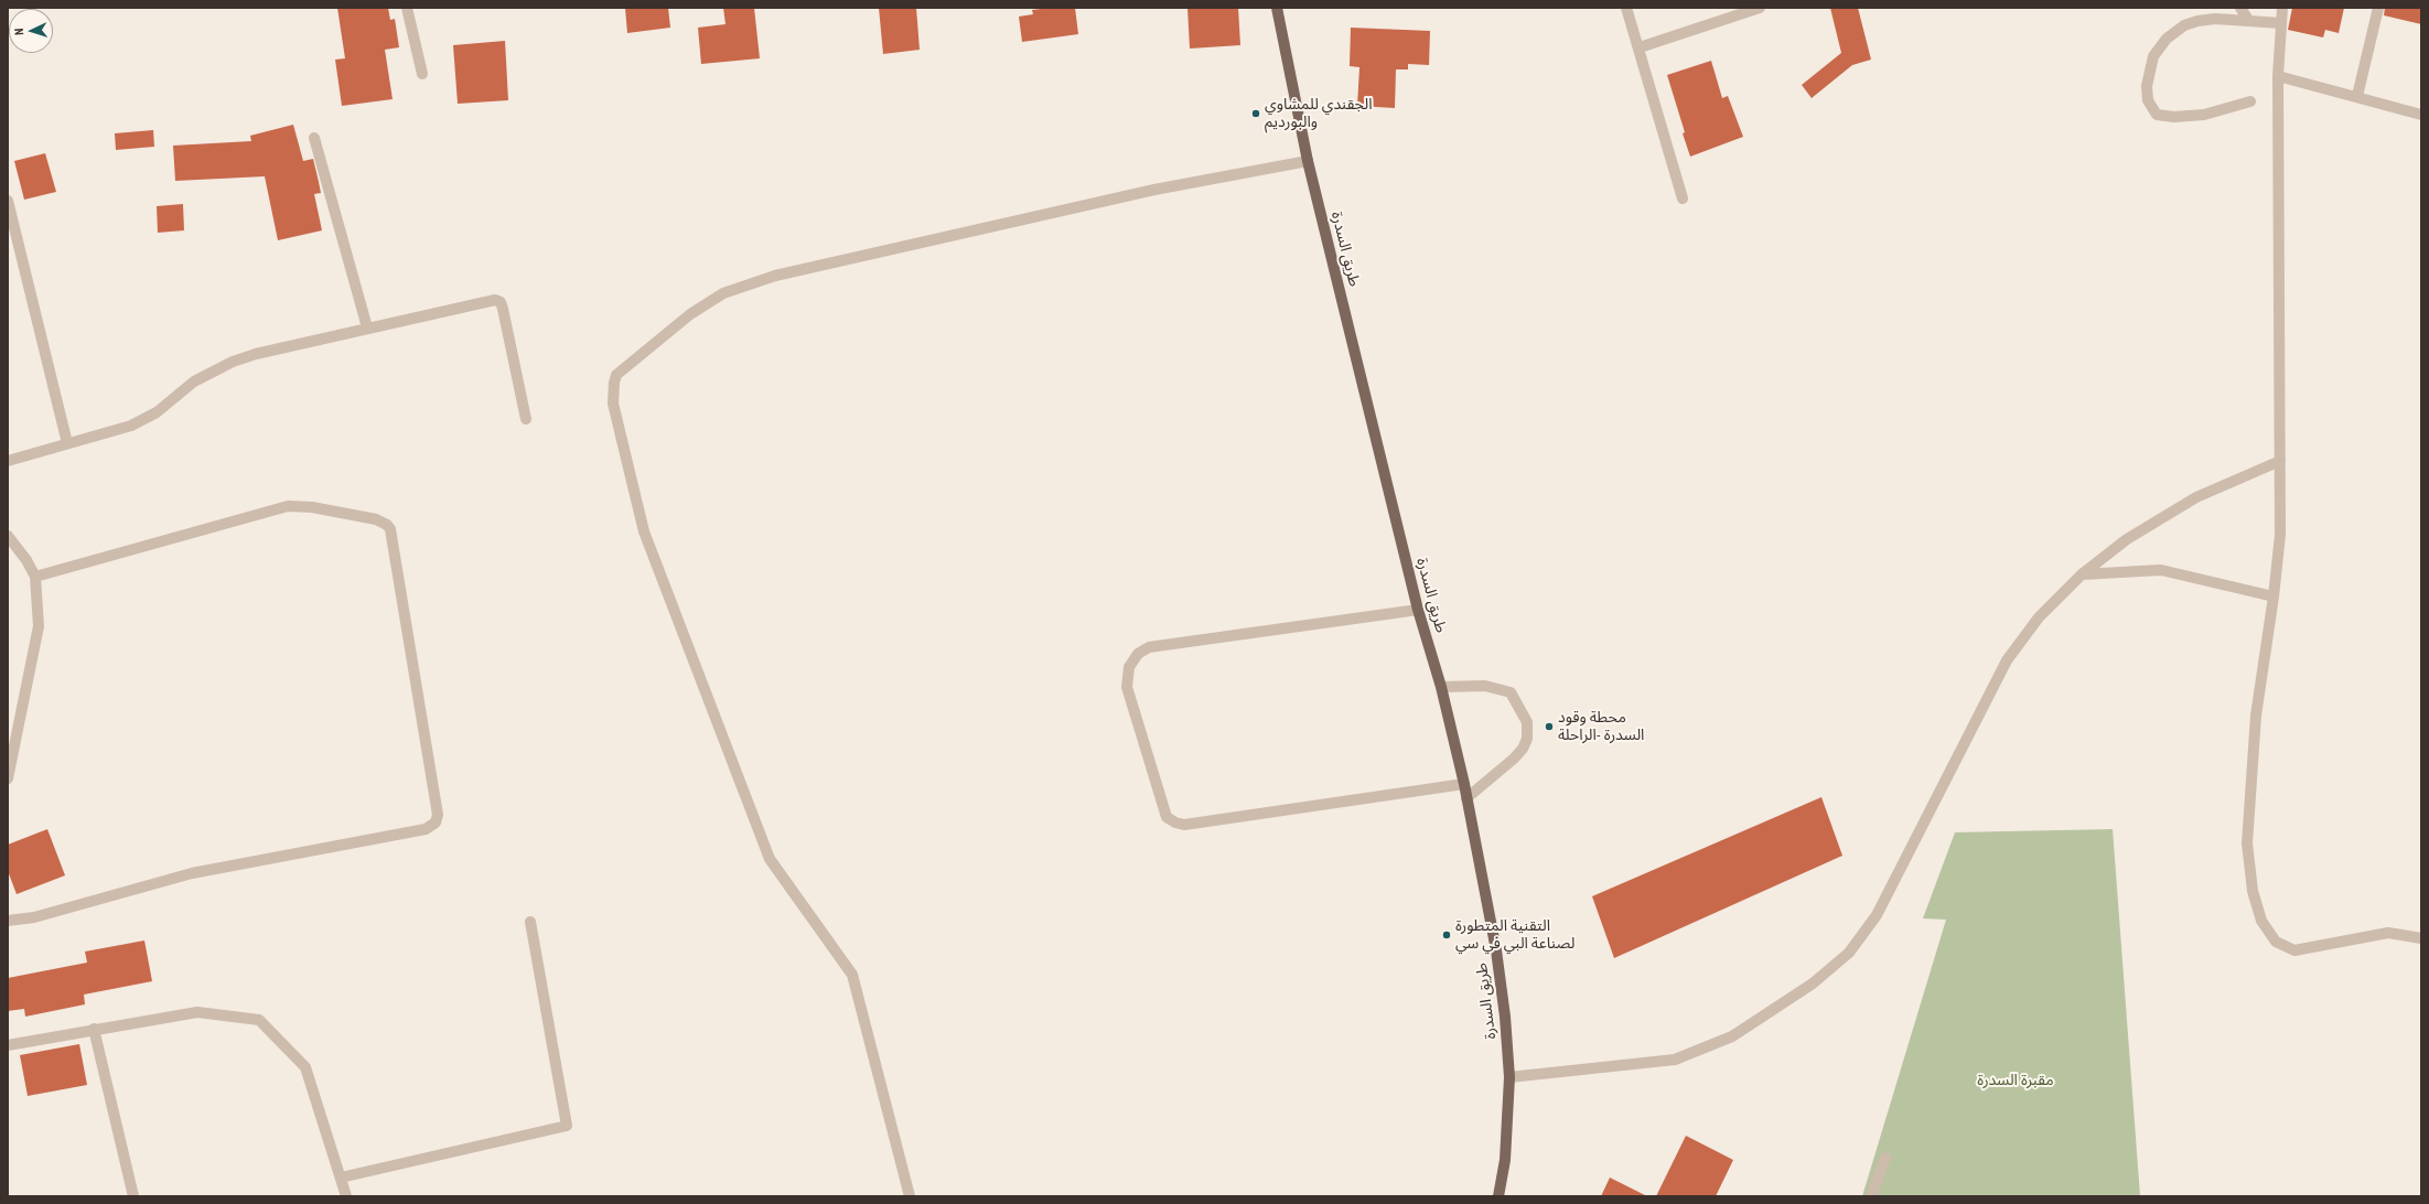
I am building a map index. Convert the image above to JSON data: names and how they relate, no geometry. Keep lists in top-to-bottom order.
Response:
{
  "streets": {
    "main road": ["طريق السدرة"]
  },
  "parks": ["مقبرة السدرة"],
  "places": ["الجقندي للمشاوي والبورديم", "محطة وقود السدرة -الراحلة", "التقنية المتطورة لصناعة البي في سي"],
  "north": "left"
}
